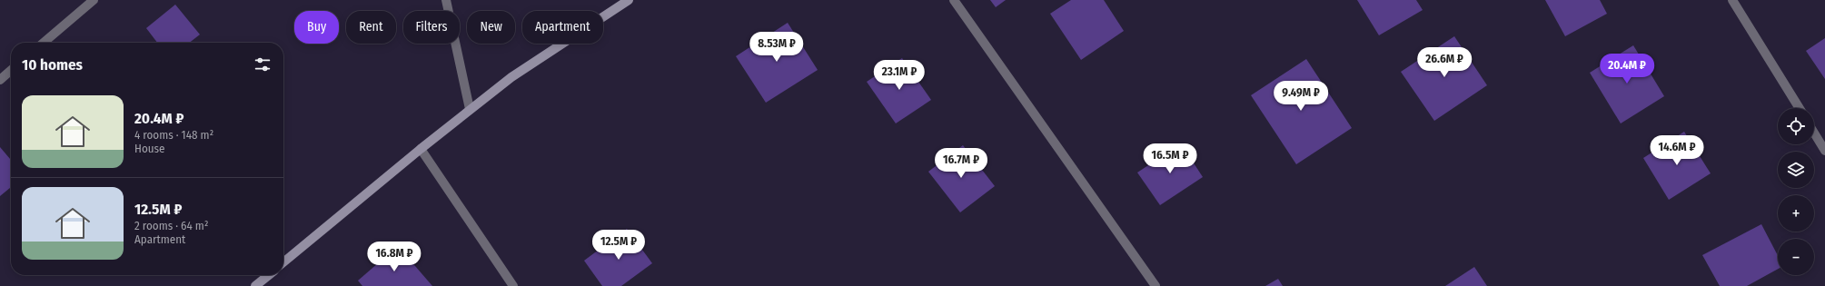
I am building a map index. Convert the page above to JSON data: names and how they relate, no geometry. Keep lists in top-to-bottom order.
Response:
{
  "page": {
    "chip": [
      "Buy",
      "Rent",
      "Filters",
      "New",
      "Apartment"
    ],
    "price": [
      "8.53M ₽",
      "26.6M ₽",
      "20.4M ₽",
      "23.1M ₽",
      "9.49M ₽",
      "14.6M ₽",
      "16.5M ₽",
      "16.7M ₽",
      "12.5M ₽",
      "16.8M ₽"
    ],
    "heading": "10 homes",
    "list": [
      {
        "name": "20.4M ₽",
        "note": "4 rooms · 148 m² · House"
      },
      {
        "name": "12.5M ₽",
        "note": "2 rooms · 64 m² · Apartment"
      }
    ],
    "map_buttons": ["+", "−"]
  }
}
